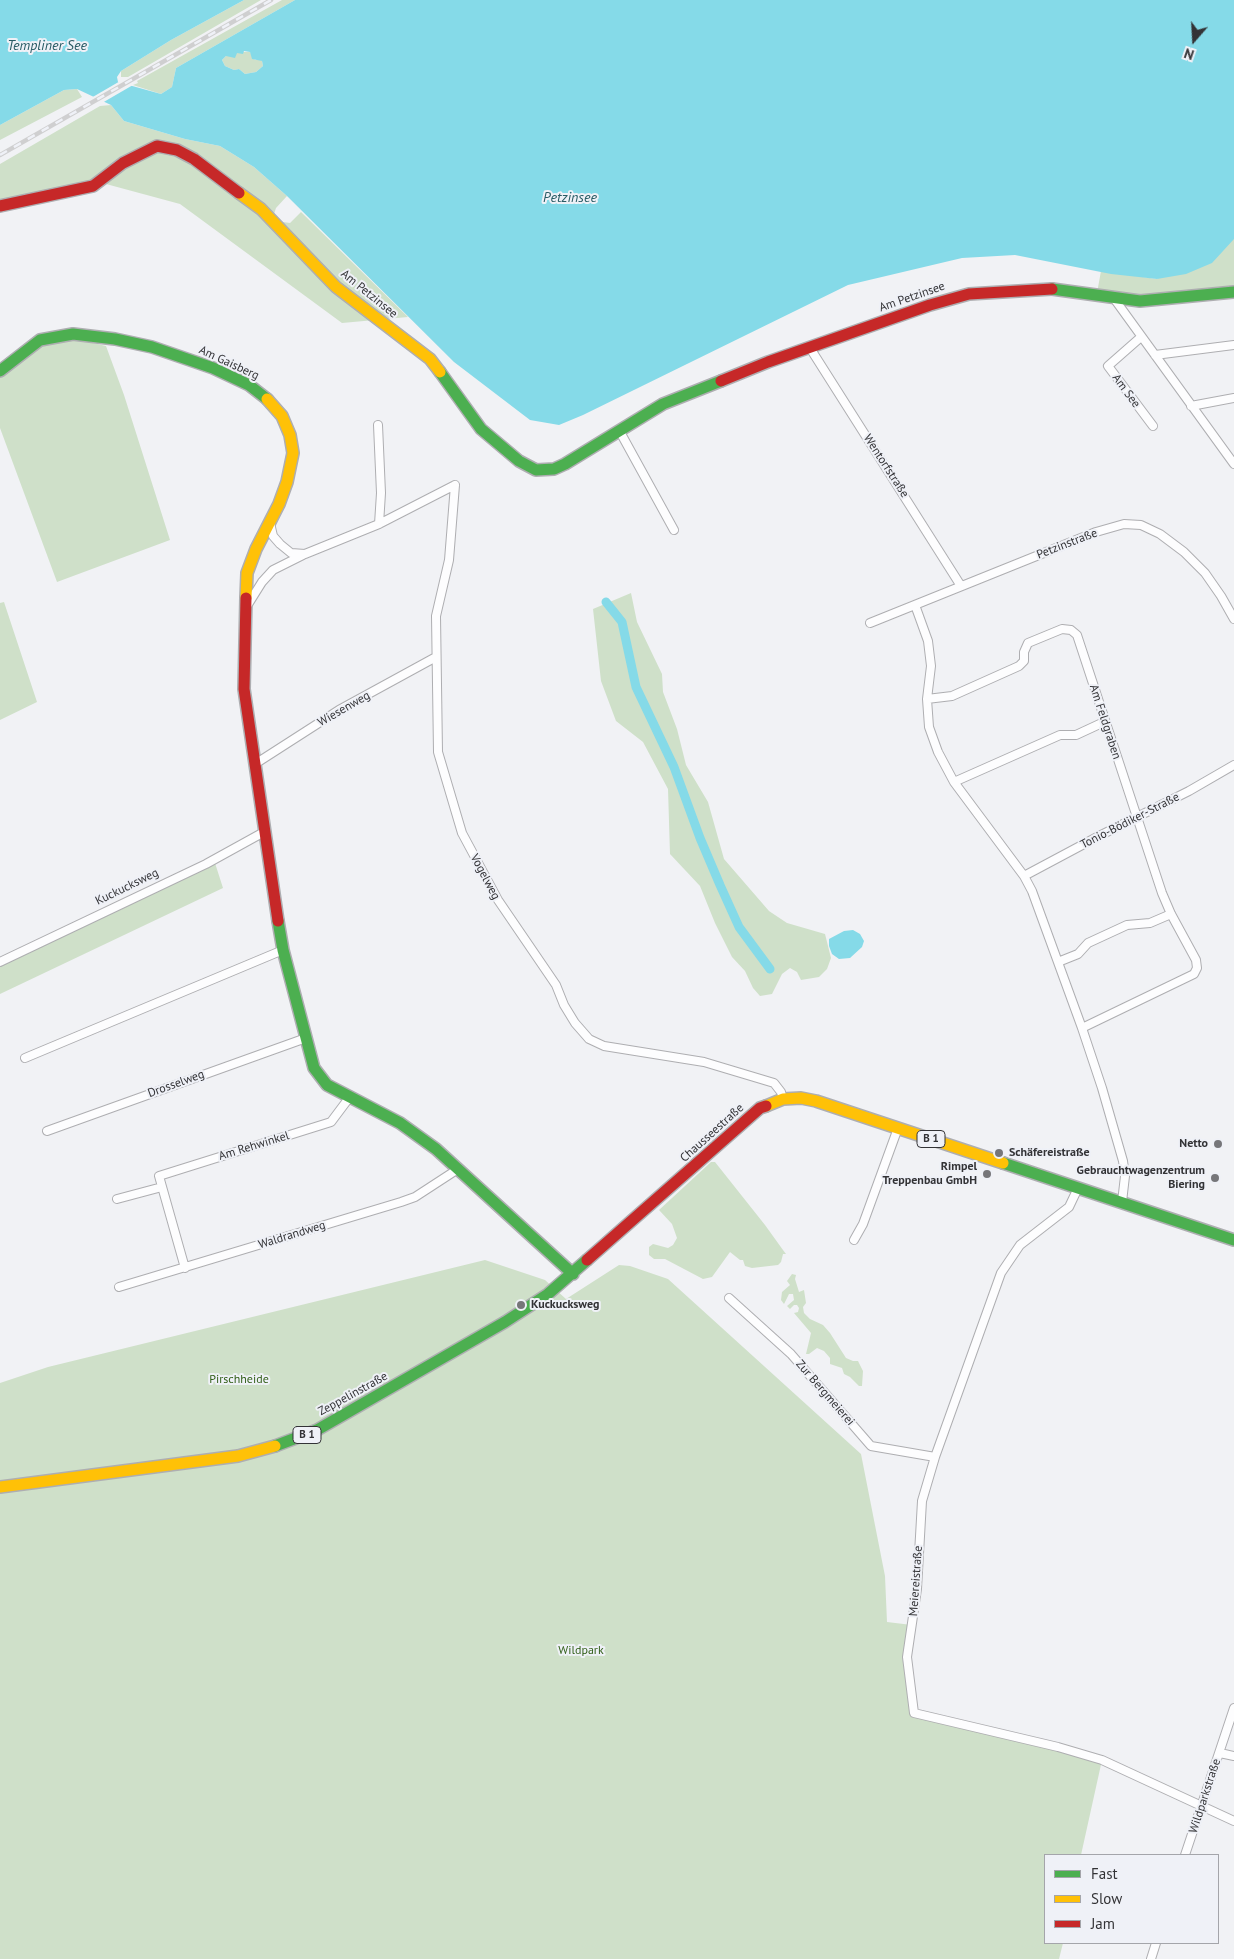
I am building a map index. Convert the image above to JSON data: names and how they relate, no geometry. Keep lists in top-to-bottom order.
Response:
{
  "streets": {
    "street": [
      "Am Petzinsee",
      "Am Gaisberg",
      "Am See",
      "Wentorfstraße",
      "Petzinstraße",
      "Wiesenweg",
      "Am Feldgraben",
      "Tonio-Bödiker-Straße",
      "Vogelweg",
      "Kuckucksweg",
      "Drosselweg",
      "Chausseestraße",
      "B 1",
      "Am Rehwinkel",
      "Waldrandweg",
      "Zur Bergmeierei",
      "Zeppelinstraße",
      "Meiereistraße",
      "Wildparkstraße"
    ]
  },
  "crossings": [
    ["Am Petzinsee", "Wentorfstraße"],
    ["Wentorfstraße", "Petzinstraße"],
    ["Wiesenweg", "Vogelweg"],
    ["Am Feldgraben", "Tonio-Bödiker-Straße"],
    ["Vogelweg", "Chausseestraße"],
    ["Chausseestraße", "B 1"],
    ["Chausseestraße", "Zeppelinstraße"],
    ["Chausseestraße", "Meiereistraße"],
    ["B 1", "Meiereistraße"],
    ["Zur Bergmeierei", "Meiereistraße"],
    ["Meiereistraße", "Wildparkstraße"]
  ],
  "water": ["Templiner See", "Petzinsee"],
  "parks": ["Pirschheide", "Wildpark"],
  "places": [
    "Netto",
    "Schäfereistraße",
    "Rimpel Treppenbau GmbH",
    "Gebrauchtwagenzentrum Biering",
    "Kuckucksweg"
  ],
  "legend": ["Fast", "Slow", "Jam"],
  "north": "bottom"
}
